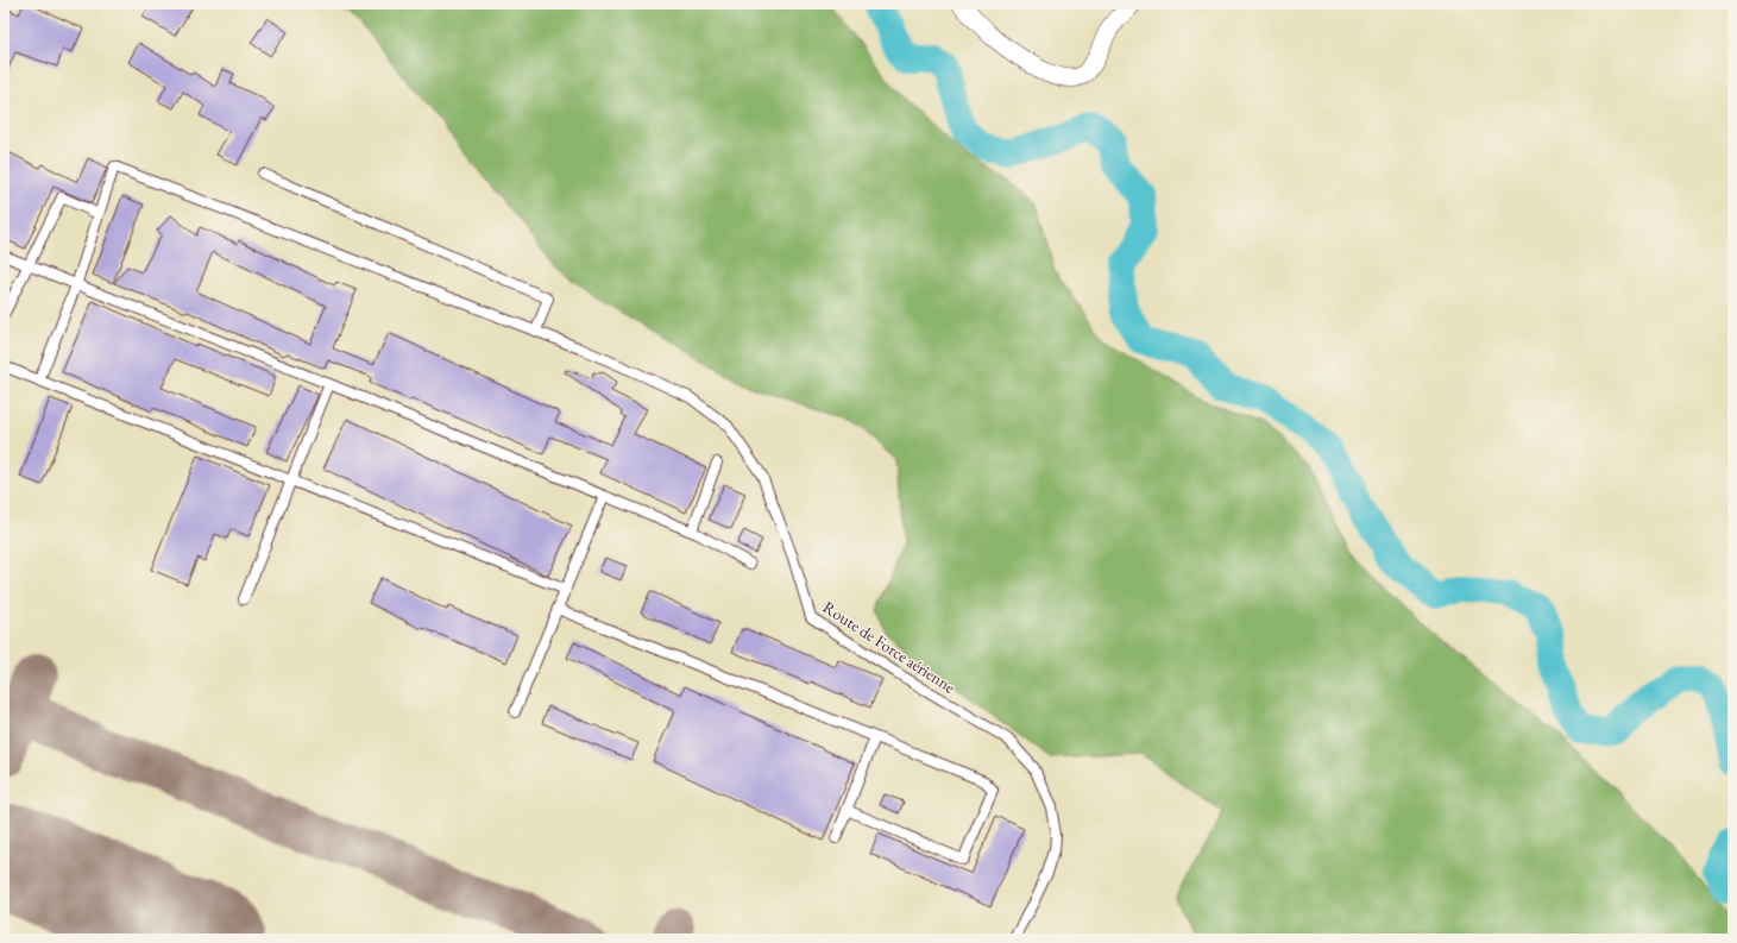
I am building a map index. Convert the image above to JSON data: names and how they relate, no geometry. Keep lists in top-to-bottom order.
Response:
{
  "streets": {
    "lane": ["Route de Force aérienne"]
  }
}
